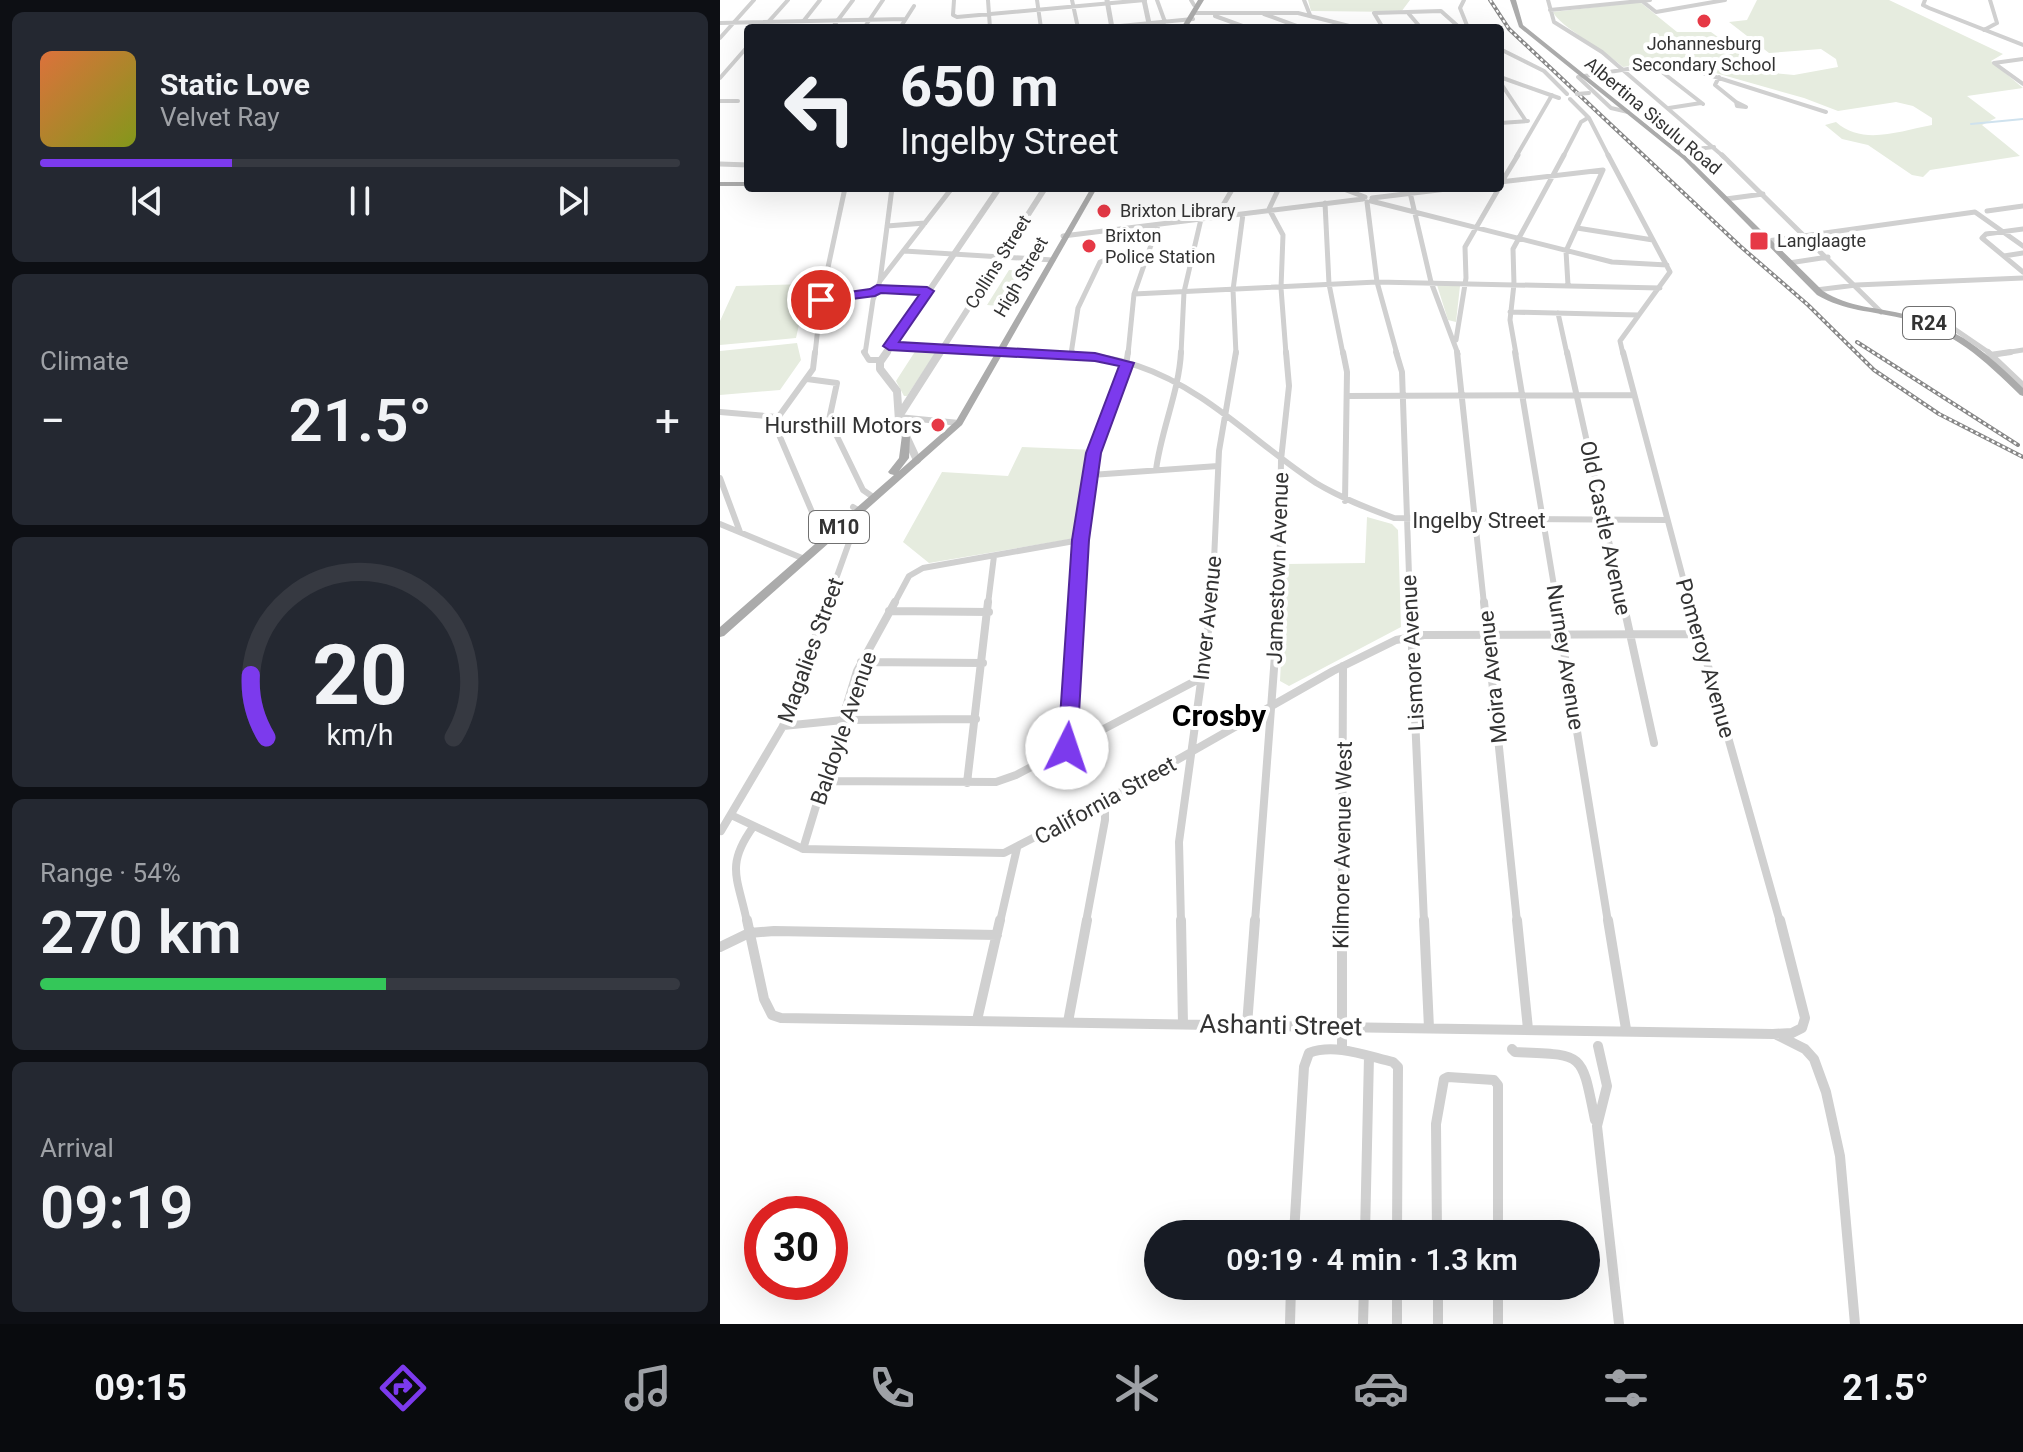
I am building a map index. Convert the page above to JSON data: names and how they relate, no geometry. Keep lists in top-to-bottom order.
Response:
{
  "streets": {
    "main road": [
      "Albertina Sisulu Road",
      "High Street",
      "R24",
      "M10"
    ],
    "street": [
      "Collins Street",
      "Ingelby Street",
      "Old Castle Avenue",
      "Jamestown Avenue",
      "Inver Avenue",
      "Magalies Street",
      "Lismore Avenue",
      "Nurney Avenue",
      "Pomeroy Avenue",
      "Moira Avenue",
      "Baldoyle Avenue",
      "California Street",
      "Kilmore Avenue West",
      "Ashanti Street"
    ]
  },
  "crossings": [
    ["Collins Street", "Ingelby Street"],
    ["High Street", "Ingelby Street"],
    ["High Street", "M10"],
    ["Ingelby Street", "Old Castle Avenue"],
    ["Ingelby Street", "Jamestown Avenue"],
    ["Ingelby Street", "Inver Avenue"],
    ["Ingelby Street", "Lismore Avenue"],
    ["Ingelby Street", "Nurney Avenue"],
    ["Ingelby Street", "Pomeroy Avenue"],
    ["Ingelby Street", "Moira Avenue"],
    ["M10", "Magalies Street"],
    ["Old Castle Avenue", "California Street"],
    ["Jamestown Avenue", "California Street"],
    ["Jamestown Avenue", "Ashanti Street"],
    ["Inver Avenue", "California Street"],
    ["Inver Avenue", "Ashanti Street"],
    ["Magalies Street", "California Street"],
    ["Lismore Avenue", "California Street"],
    ["Lismore Avenue", "Ashanti Street"],
    ["Nurney Avenue", "California Street"],
    ["Nurney Avenue", "Ashanti Street"],
    ["Pomeroy Avenue", "California Street"],
    ["Pomeroy Avenue", "Ashanti Street"],
    ["Moira Avenue", "California Street"],
    ["Moira Avenue", "Ashanti Street"],
    ["Baldoyle Avenue", "California Street"],
    ["California Street", "Kilmore Avenue West"],
    ["Kilmore Avenue West", "Ashanti Street"]
  ],
  "districts": ["Crosby"],
  "places": {
    "other": [
      "Johannesburg Secondary School",
      "Brixton Library",
      "Brixton Police Station",
      "Hursthill Motors"
    ],
    "transit": ["Langlaagte"]
  },
  "page": {
    "turn": ["650 m", "Ingelby Street"],
    "song": ["Static Love", "Velvet Ray"],
    "tile": [
      "Climate",
      ["Range · 54%", "270 km"],
      ["Arrival", "09:19"]
    ],
    "heat": ["−", "21.5°", "+"],
    "limit": "30",
    "trip": "09:19 · 4 min · 1.3 km",
    "tabs": ["09:15", "21.5°"],
    "gauge": ["20", "km/h"]
  }
}
